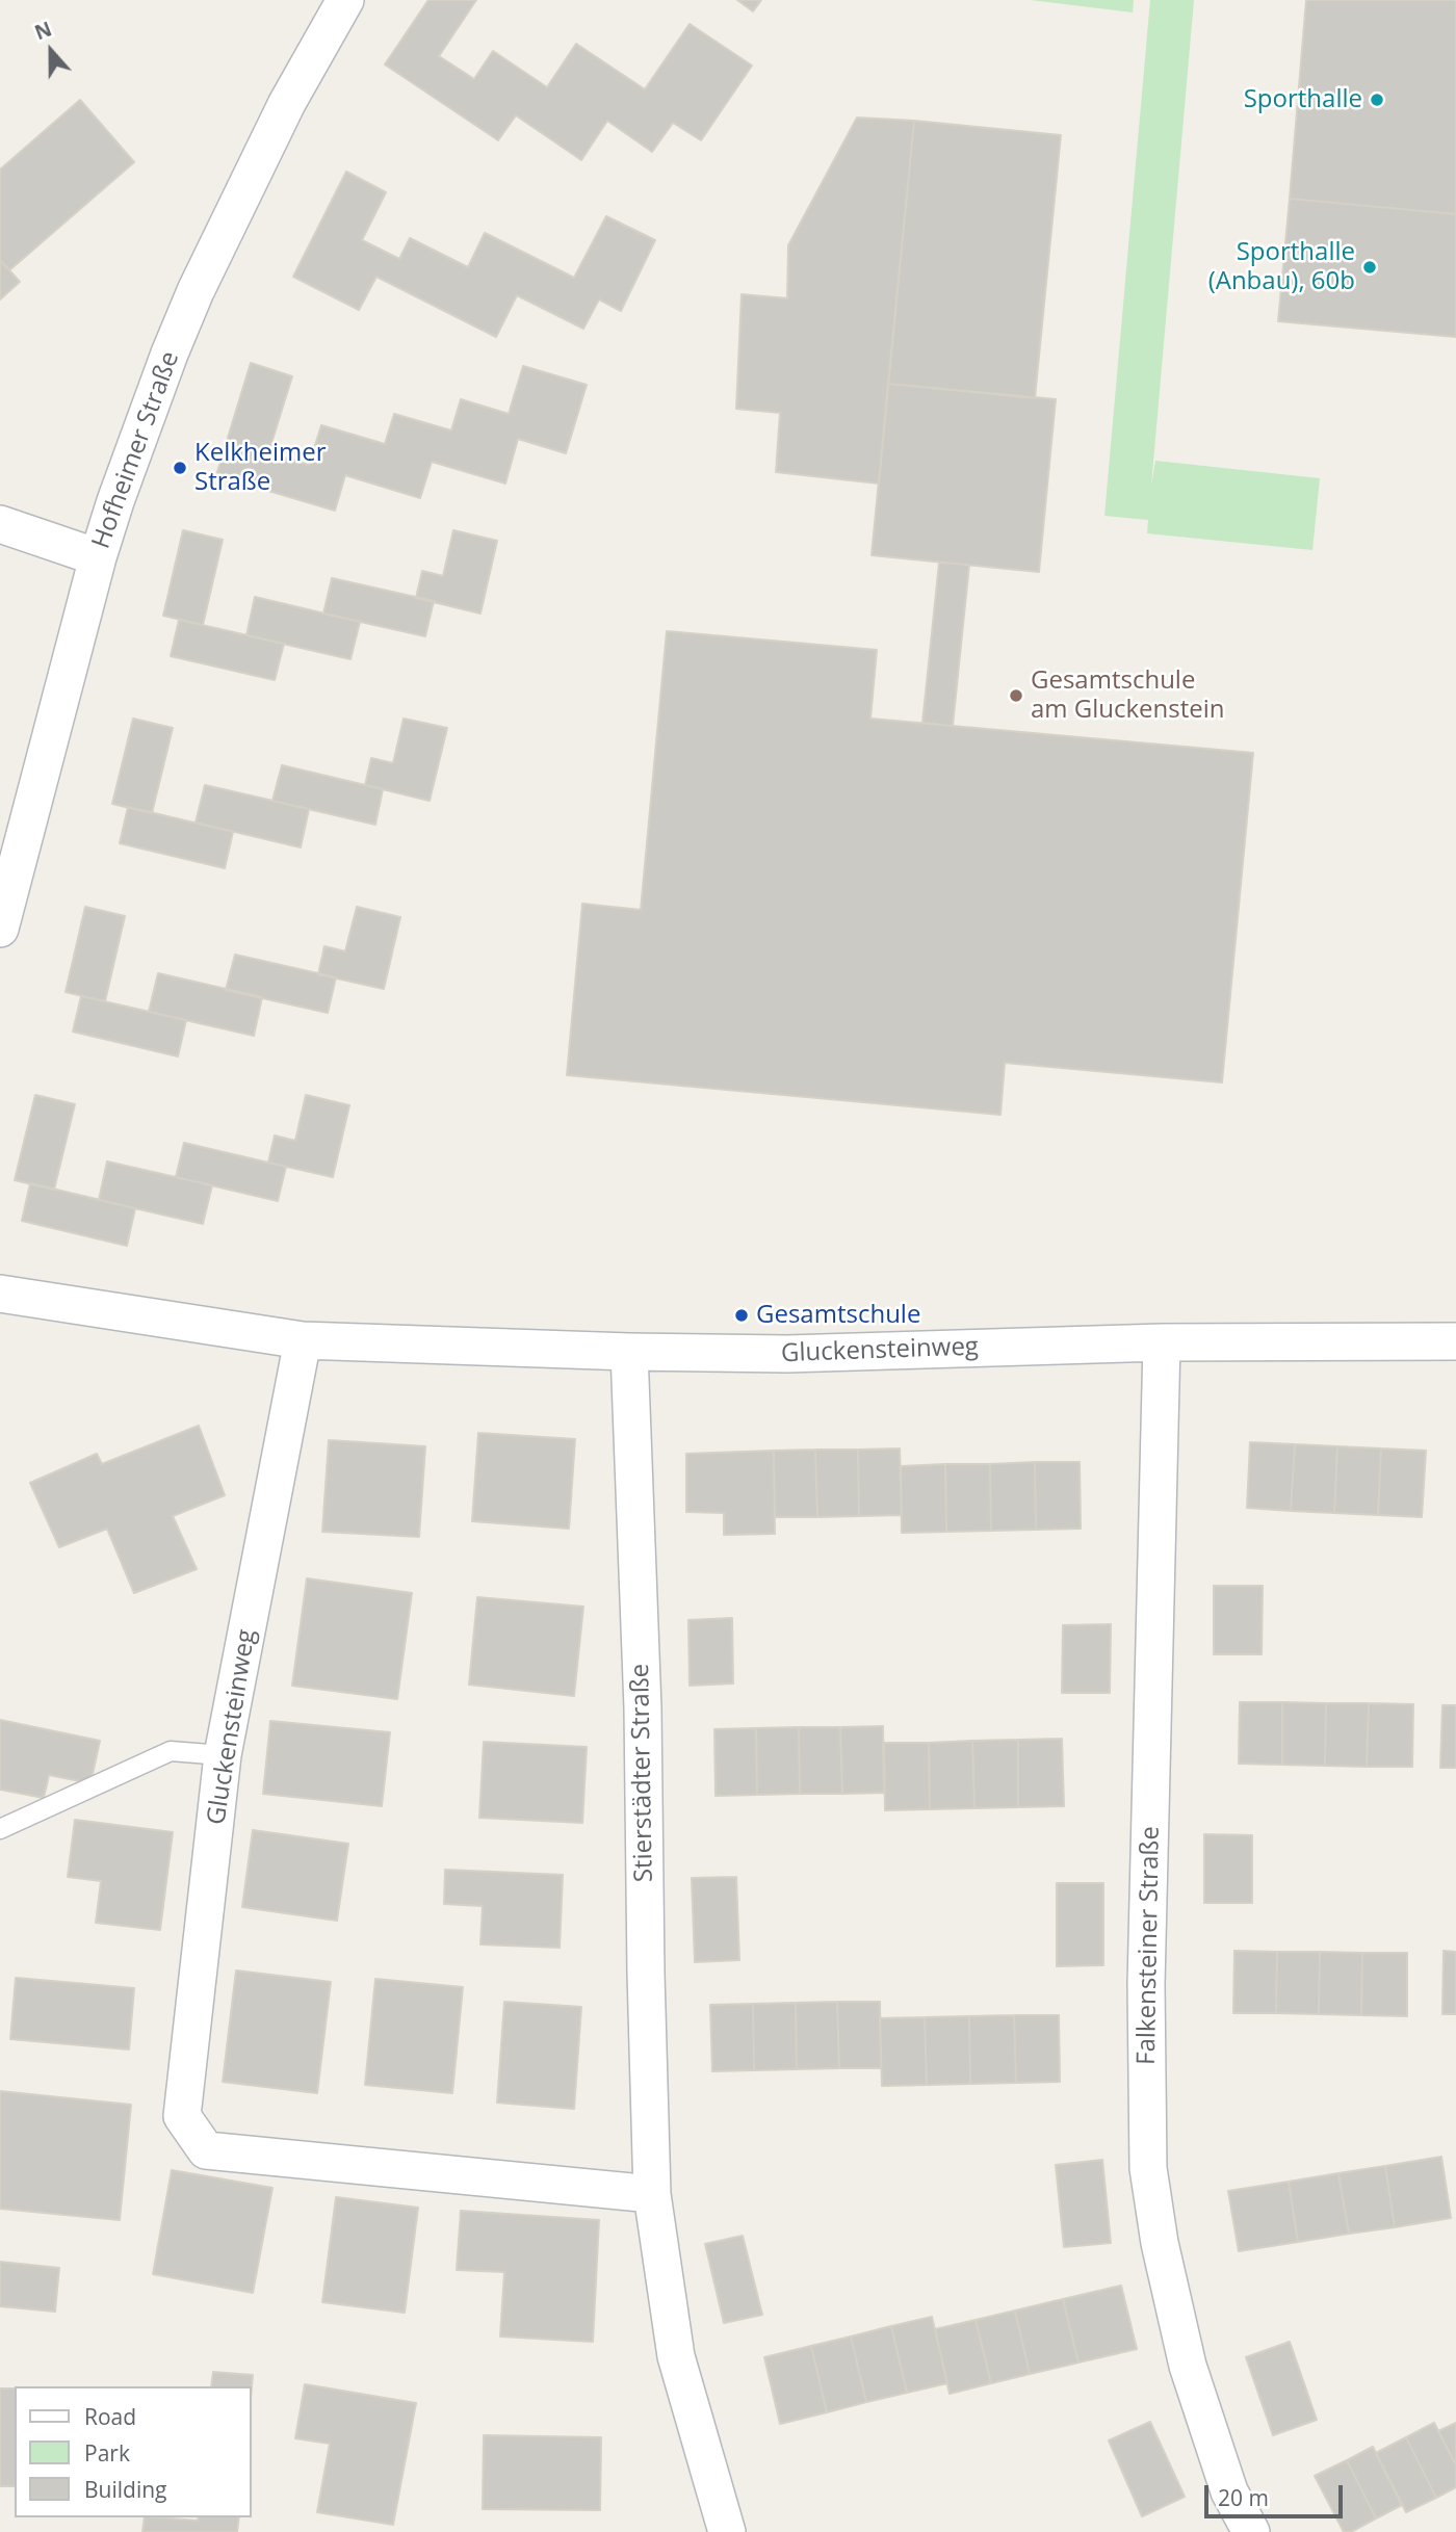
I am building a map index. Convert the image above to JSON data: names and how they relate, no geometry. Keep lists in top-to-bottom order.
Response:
{
  "streets": {
    "street": [
      "Hofheimer Straße",
      "Gluckensteinweg",
      "Stierstädter Straße",
      "Falkensteiner Straße"
    ]
  },
  "crossings": [
    ["Gluckensteinweg", "Stierstädter Straße"],
    ["Gluckensteinweg", "Falkensteiner Straße"]
  ],
  "places": [
    "Sporthalle",
    "Sporthalle (Anbau), 60b",
    "Kelkheimer Straße",
    "Gesamtschule am Gluckenstein",
    "Gesamtschule"
  ],
  "legend": ["Road", "Park", "Building"],
  "scale_bar": "20 m",
  "north": "top"
}
